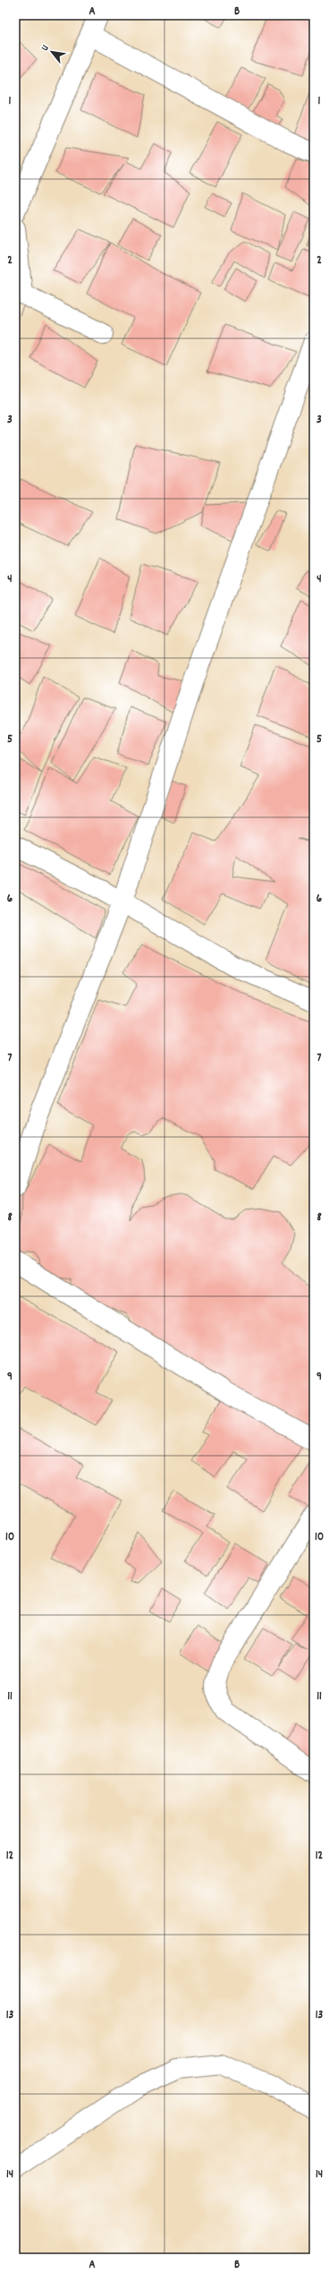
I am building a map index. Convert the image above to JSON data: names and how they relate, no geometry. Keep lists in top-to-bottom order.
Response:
{
  "north": "top left",
  "grid": {
    "columns": ["A", "B"],
    "rows": [
      "1",
      "2",
      "3",
      "4",
      "5",
      "6",
      "7",
      "8",
      "9",
      "10",
      "11",
      "12",
      "13",
      "14"
    ]
  }
}
